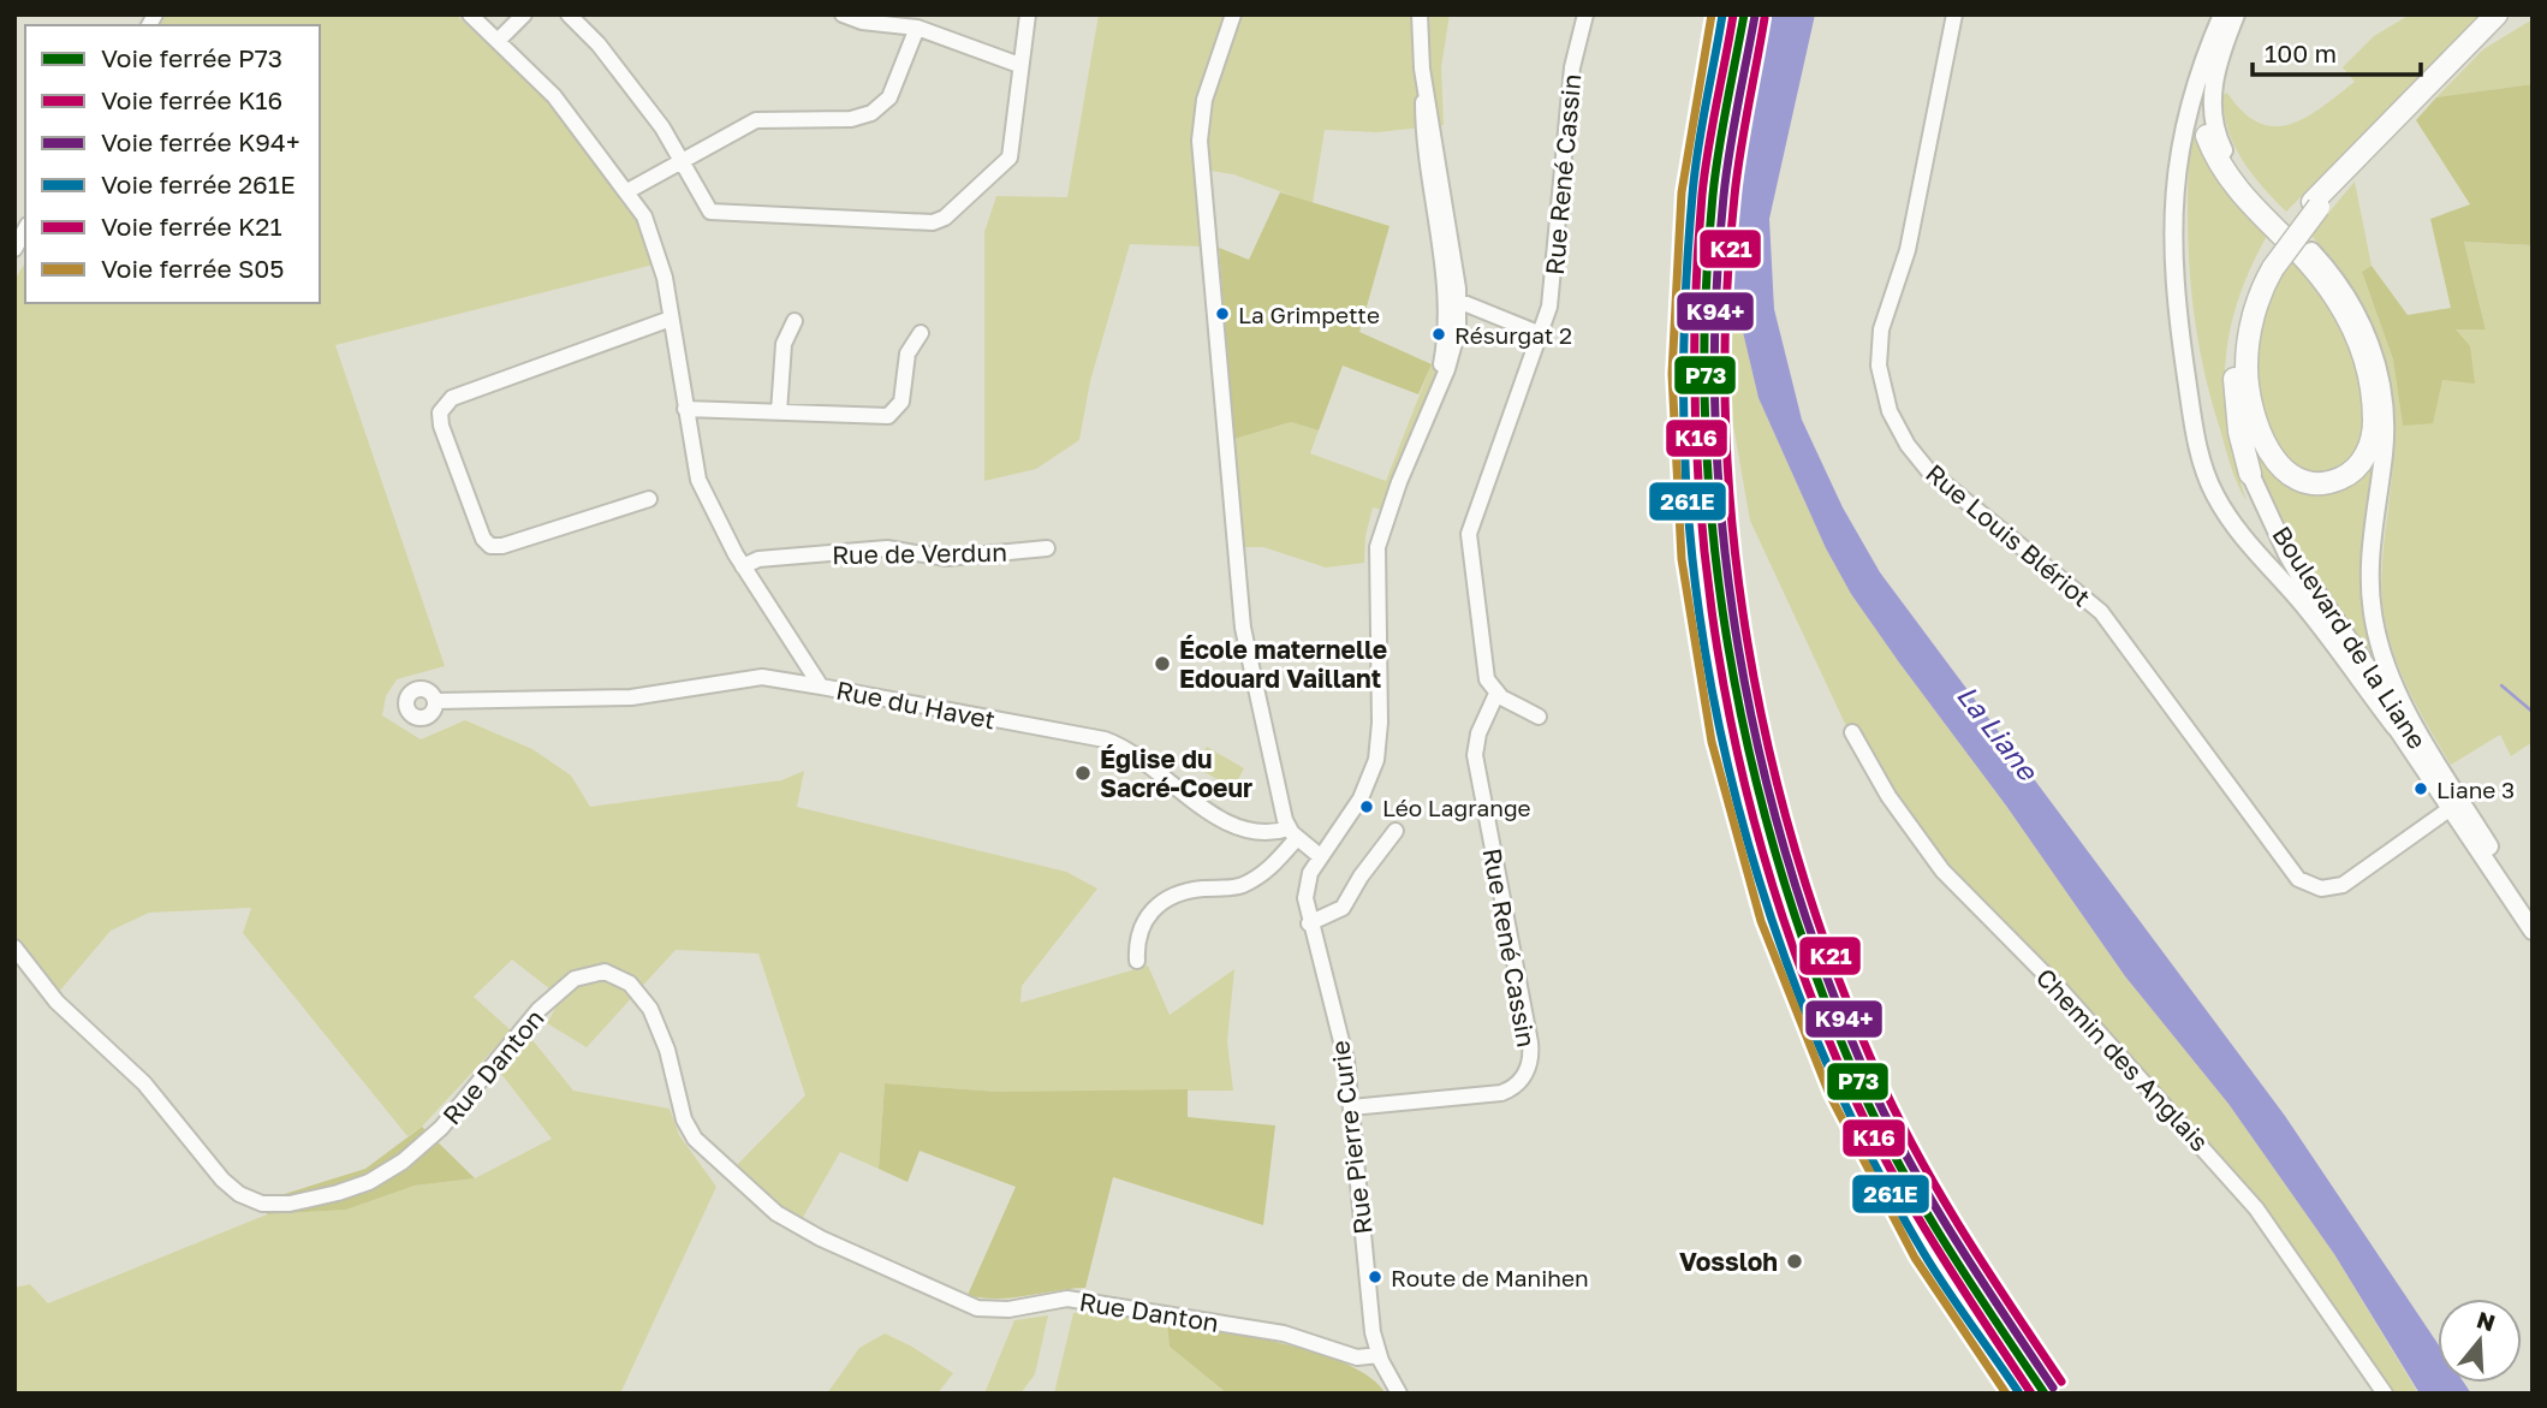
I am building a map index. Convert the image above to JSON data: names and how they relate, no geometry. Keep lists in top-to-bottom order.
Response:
{
  "streets": {
    "main road": ["Boulevard de la Liane"],
    "street": [
      "Rue René Cassin",
      "Rue Louis Blériot",
      "Rue de Verdun",
      "Rue du Havet",
      "Chemin des Anglais",
      "Rue Danton",
      "Rue Pierre Curie"
    ]
  },
  "crossings": [
    ["Rue René Cassin", "Rue Pierre Curie"],
    ["Rue Louis Blériot", "Boulevard de la Liane"],
    ["Rue de Verdun", "Rue du Havet"],
    ["Rue Danton", "Rue Pierre Curie"]
  ],
  "water": ["La Liane"],
  "places": [
    "La Grimpette",
    "Résurgat 2",
    "École maternelle Edouard Vaillant",
    "Église du Sacré-Coeur",
    "Liane 3",
    "Léo Lagrange",
    "Vossloh",
    "Route de Manihen"
  ],
  "lines": [
    "rail line P73",
    "rail line K16",
    "rail line 261E",
    "rail line S05",
    "rail line K94+",
    "rail line K21"
  ],
  "legend": [
    "Voie ferrée P73",
    "Voie ferrée K16",
    "Voie ferrée K94+",
    "Voie ferrée 261E",
    "Voie ferrée K21",
    "Voie ferrée S05"
  ],
  "scale_bar": "100 m",
  "north": "top"
}
